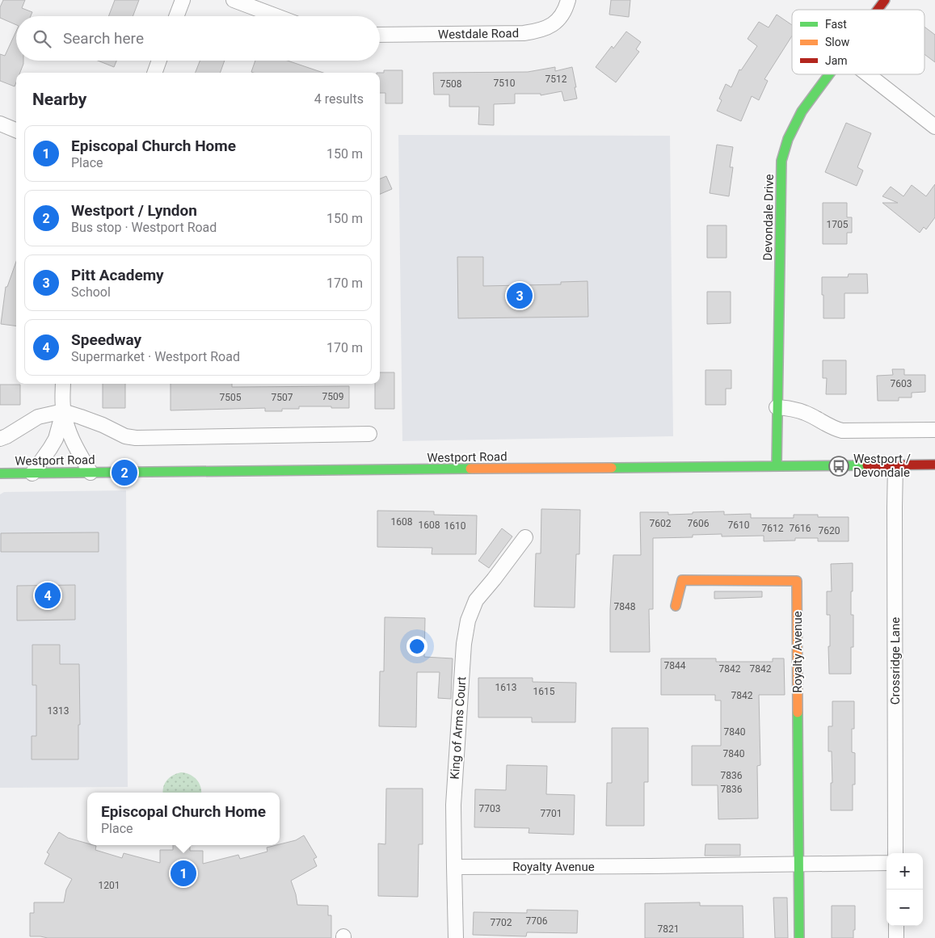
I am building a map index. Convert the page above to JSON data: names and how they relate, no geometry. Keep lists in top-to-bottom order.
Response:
{
  "streets": {
    "street": [
      "Westdale Road",
      "Devondale Drive",
      "Westport Road",
      "Royalty Avenue",
      "Crossridge Lane",
      "King of Arms Court"
    ]
  },
  "crossings": [
    ["Devondale Drive", "Westport Road"],
    ["Westport Road", "Crossridge Lane"],
    ["Royalty Avenue", "King of Arms Court"]
  ],
  "places": {
    "bus stop": ["Westport / Devondale"]
  },
  "house_numbers": [
    "7512",
    "7510",
    "7508",
    "1705",
    "7603",
    "7509",
    "7505",
    "7507",
    "1608",
    "7602",
    "7606",
    "1608",
    "7610",
    "1610",
    "7612",
    "7616",
    "7620",
    "7848",
    "7844",
    "7842",
    "7842",
    "1613",
    "1615",
    "7842",
    "1313",
    "7840",
    "7840",
    "7836",
    "7836",
    "7703",
    "7701",
    "1201",
    "7706",
    "7702",
    "7821"
  ],
  "legend": ["Fast", "Slow", "Jam"],
  "page": {
    "search": "Search here",
    "heading": ["Nearby", "4 results"],
    "list": [
      {
        "mark": "1",
        "name": "Episcopal Church Home",
        "note": "Place",
        "value": "150 m"
      },
      {
        "mark": "2",
        "name": "Westport / Lyndon",
        "note": "Bus stop · Westport Road",
        "value": "150 m"
      },
      {
        "mark": "3",
        "name": "Pitt Academy",
        "note": "School",
        "value": "170 m"
      },
      {
        "mark": "4",
        "name": "Speedway",
        "note": "Supermarket · Westport Road",
        "value": "170 m"
      }
    ],
    "pins": [
      "3",
      "2",
      "4",
      "1"
    ],
    "popup": ["Episcopal Church Home", "Place"],
    "map_buttons": ["+", "−"]
  }
}
